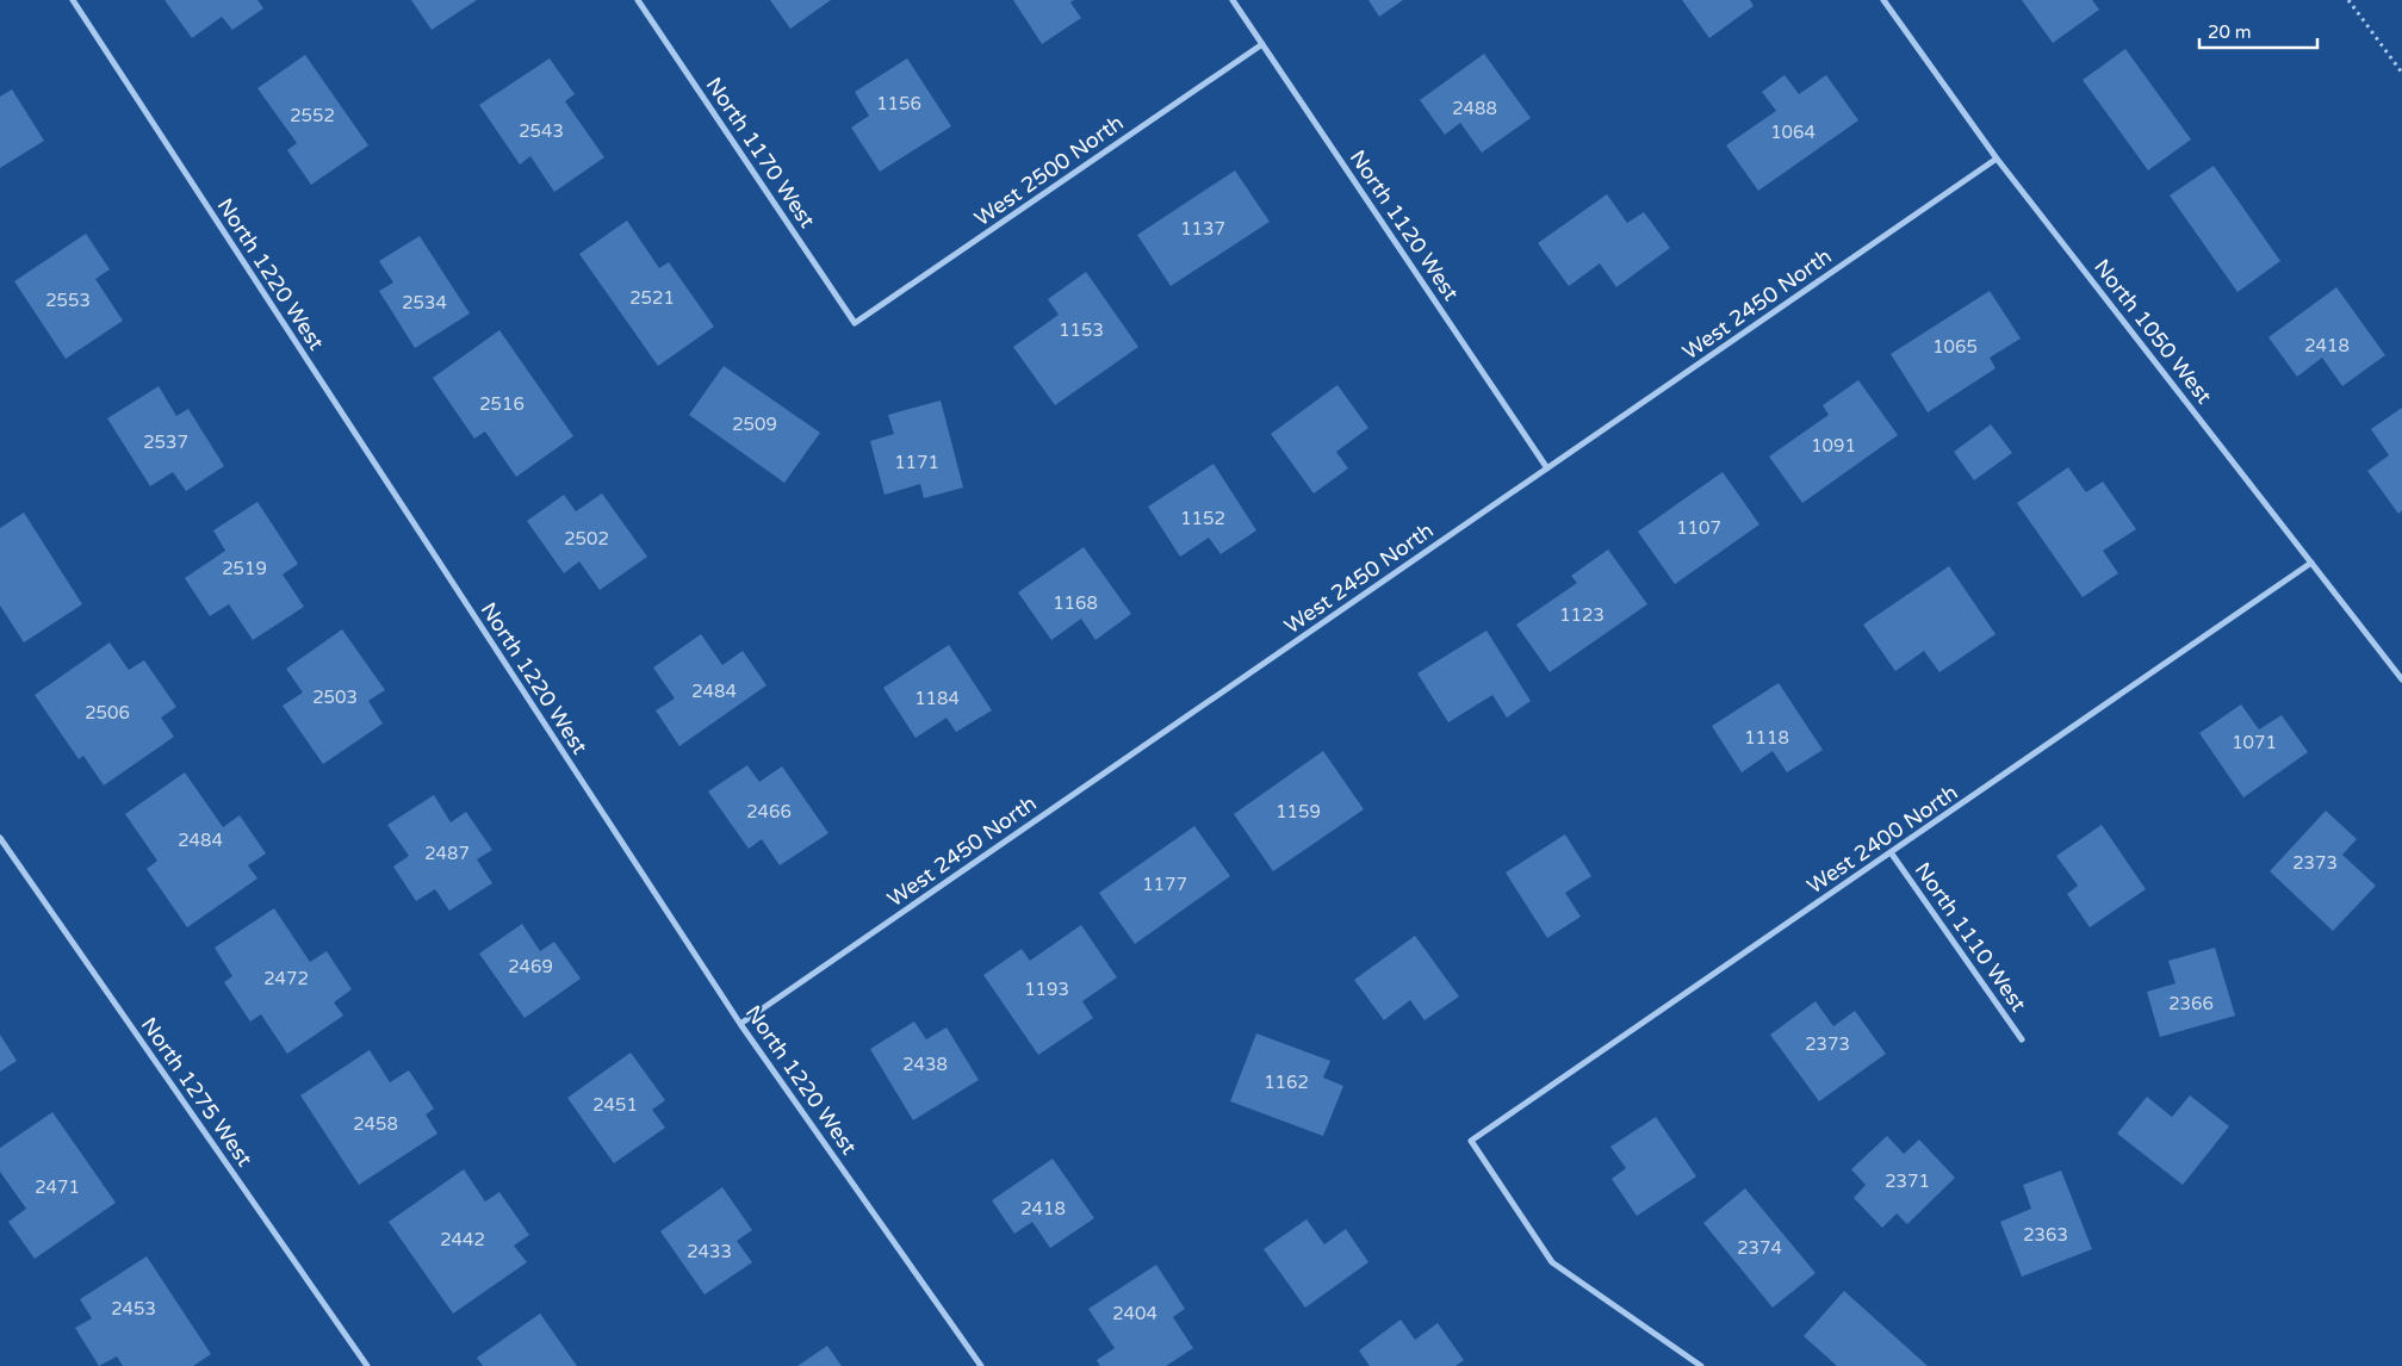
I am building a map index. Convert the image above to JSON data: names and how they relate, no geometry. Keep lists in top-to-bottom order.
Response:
{
  "streets": {
    "street": [
      "North 1170 West",
      "West 2500 North",
      "North 1120 West",
      "North 1220 West",
      "West 2450 North",
      "North 1050 West",
      "West 2400 North",
      "North 1110 West",
      "North 1275 West"
    ]
  },
  "crossings": [
    ["North 1170 West", "West 2500 North"],
    ["West 2500 North", "North 1120 West"],
    ["North 1120 West", "West 2450 North"],
    ["North 1220 West", "West 2450 North"],
    ["West 2450 North", "North 1050 West"],
    ["North 1050 West", "West 2400 North"],
    ["West 2400 North", "North 1110 West"]
  ],
  "house_numbers": [
    "1156",
    "2488",
    "2552",
    "2543",
    "1064",
    "1137",
    "2521",
    "2553",
    "2534",
    "1153",
    "2418",
    "1065",
    "2516",
    "2509",
    "2537",
    "1091",
    "1171",
    "1152",
    "1107",
    "2502",
    "2519",
    "1168",
    "1123",
    "2484",
    "2503",
    "1184",
    "2506",
    "1118",
    "1071",
    "2466",
    "1159",
    "2484",
    "2487",
    "2373",
    "1177",
    "2469",
    "2472",
    "1193",
    "2366",
    "2373",
    "2438",
    "1162",
    "2451",
    "2458",
    "2371",
    "2471",
    "2418",
    "2363",
    "2442",
    "2374",
    "2433",
    "2453",
    "2404"
  ],
  "scale_bar": "20 m"
}
